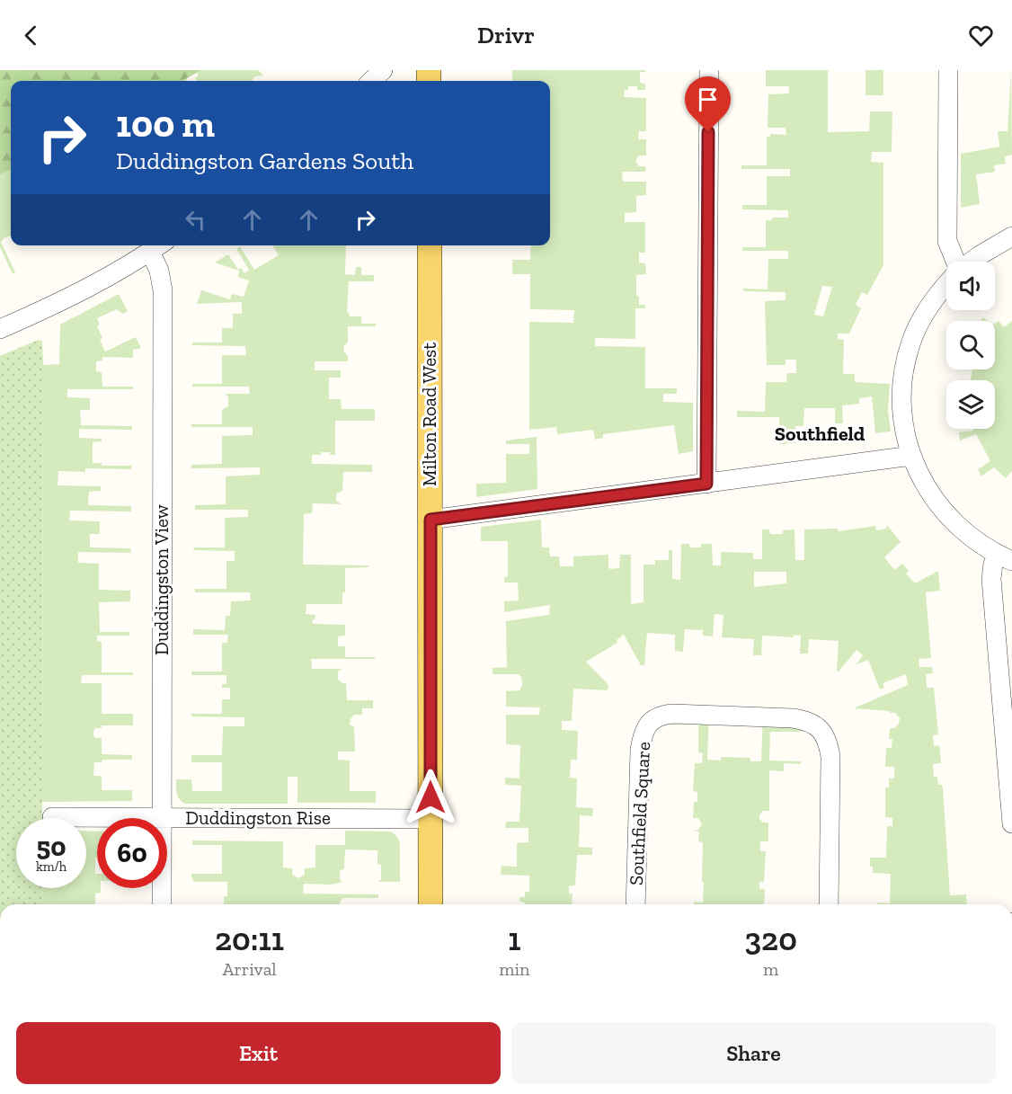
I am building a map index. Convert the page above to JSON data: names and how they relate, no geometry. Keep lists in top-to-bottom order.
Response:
{
  "streets": {
    "main road": ["Milton Road West"],
    "street": ["Duddingston View", "Southfield Square", "Duddingston Rise"]
  },
  "crossings": [
    ["Milton Road West", "Duddingston Rise"],
    ["Duddingston View", "Duddingston Rise"]
  ],
  "districts": ["Southfield"],
  "page": {
    "header": "Drivr",
    "turn": ["100 m", "Duddingston Gardens South"],
    "speed": "50 km/h",
    "limit": "60",
    "eta": [
      "20:11",
      "Arrival",
      "1",
      "min",
      "320",
      "m"
    ],
    "buttons": ["Exit", "Share"]
  }
}
